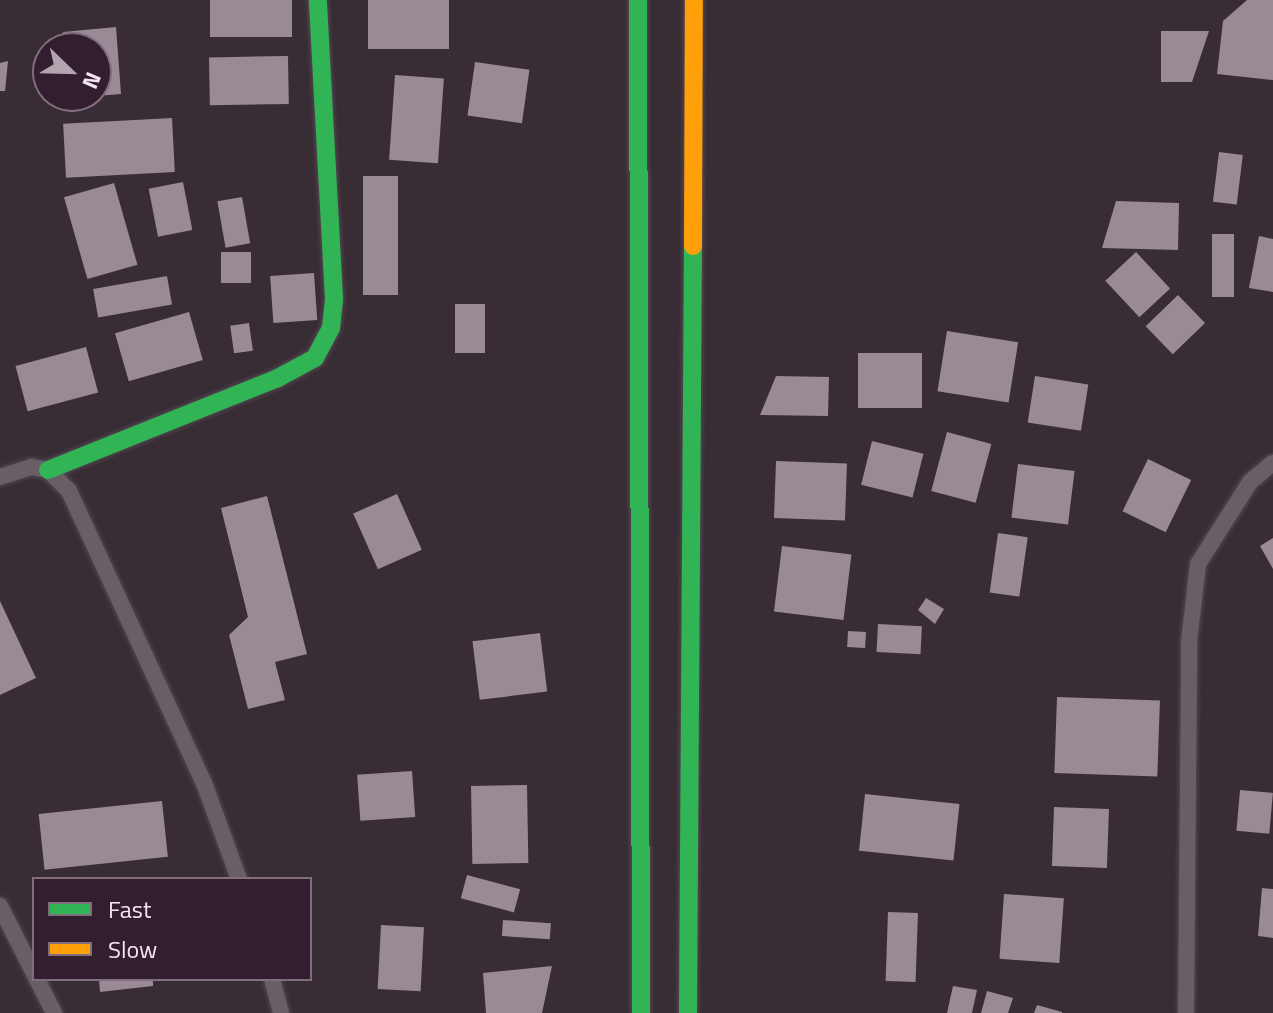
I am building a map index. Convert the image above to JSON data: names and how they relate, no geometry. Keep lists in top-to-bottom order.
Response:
{
  "legend": ["Fast", "Slow"],
  "north": "bottom right"
}
